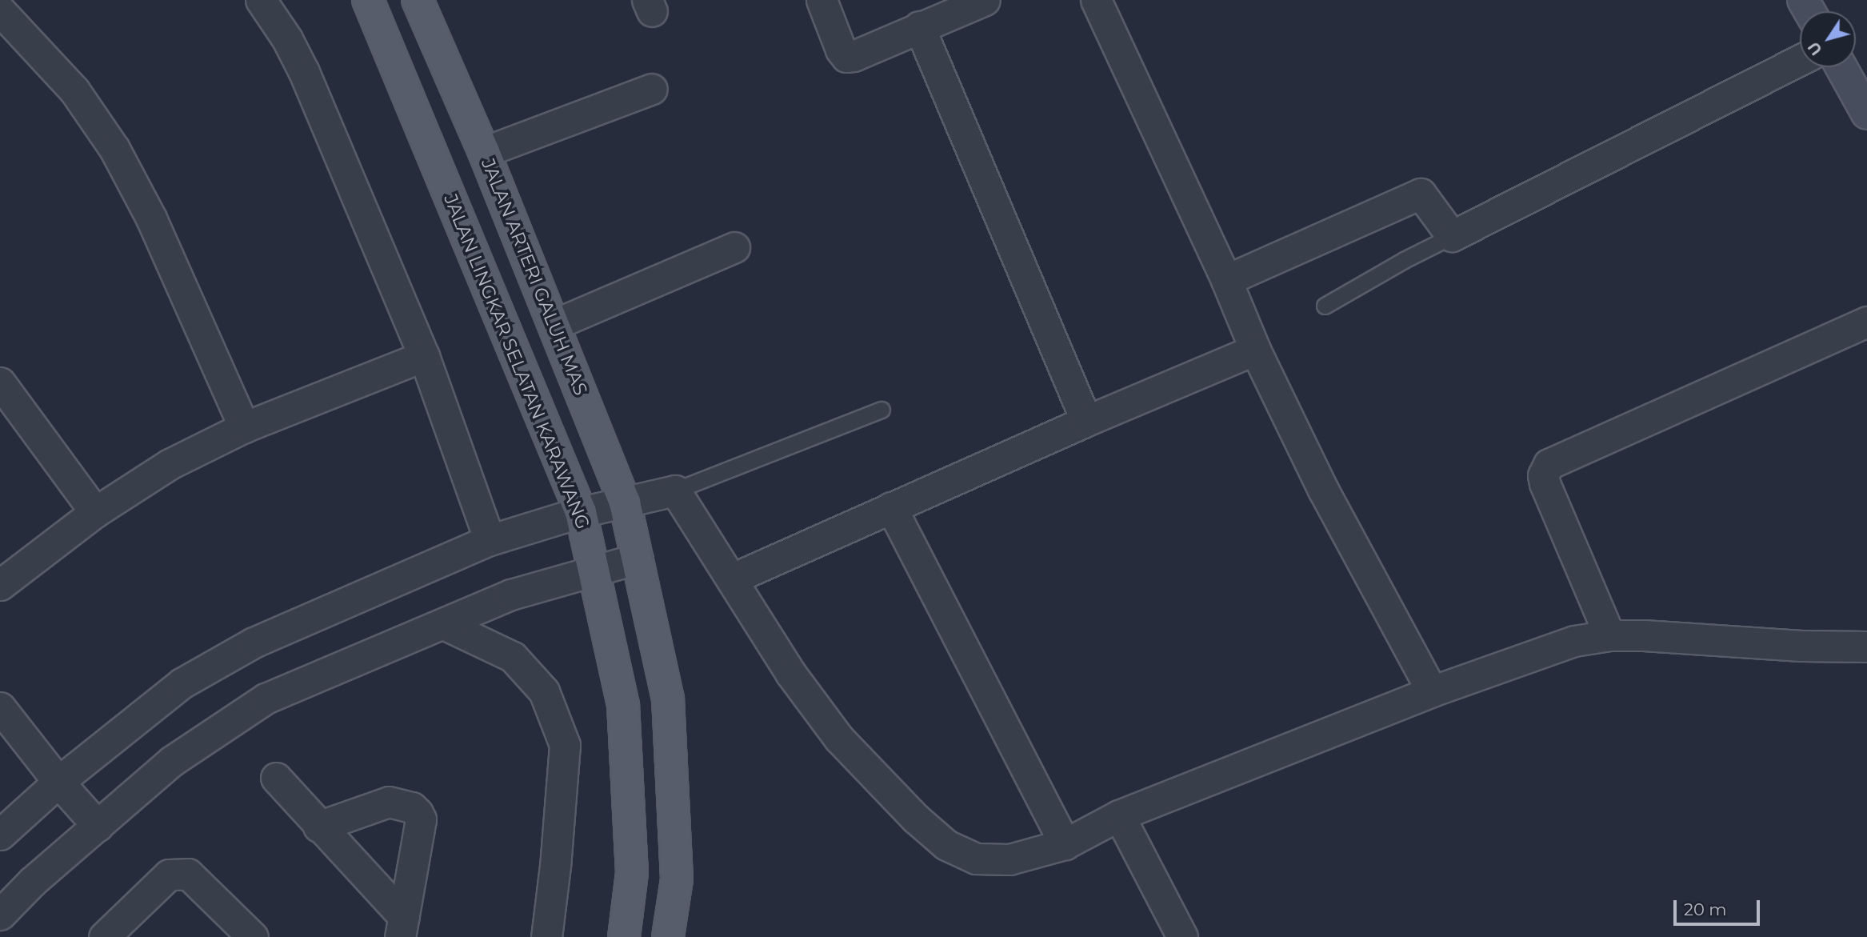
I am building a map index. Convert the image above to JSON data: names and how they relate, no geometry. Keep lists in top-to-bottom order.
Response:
{
  "streets": {
    "main road": ["JALAN ARTERI GALUH MAS", "JALAN LINGKAR SELATAN KARAWANG"]
  },
  "scale_bar": "20 m",
  "north": "bottom left"
}
